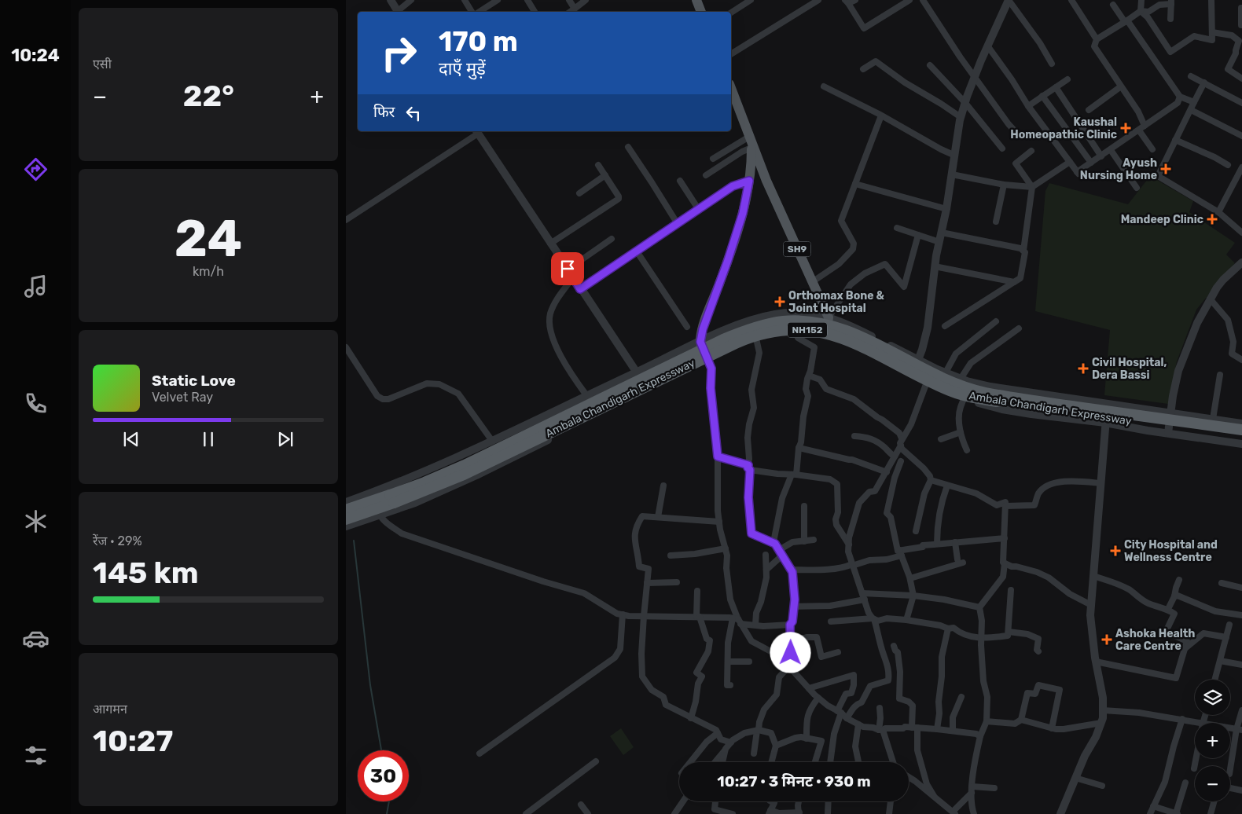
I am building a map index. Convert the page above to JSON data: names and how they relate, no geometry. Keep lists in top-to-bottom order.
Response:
{
  "streets": {
    "highway": ["NH152", "Ambala Chandigarh Expressway"],
    "main road": ["SH9"]
  },
  "places": {
    "health": [
      "Kaushal Homeopathic Clinic",
      "Ayush Nursing Home",
      "Mandeep Clinic",
      "Orthomax Bone & Joint Hospital",
      "Civil Hospital, Dera Bassi",
      "City Hospital and Wellness Centre",
      "Ashoka Health Care Centre"
    ]
  },
  "page": {
    "tabs": "10:24",
    "tile": [
      "एसी",
      ["24", "km/h"],
      ["रेंज · 29%", "145 km"],
      ["आगमन", "10:27"]
    ],
    "turn": ["170 m", "दाएँ मुड़ें"],
    "heat": ["−", "22°", "+"],
    "then": "फिर",
    "song": ["Static Love", "Velvet Ray"],
    "map_buttons": ["+", "−"],
    "limit": "30",
    "trip": "10:27 · 3 मिनट · 930 m"
  }
}
